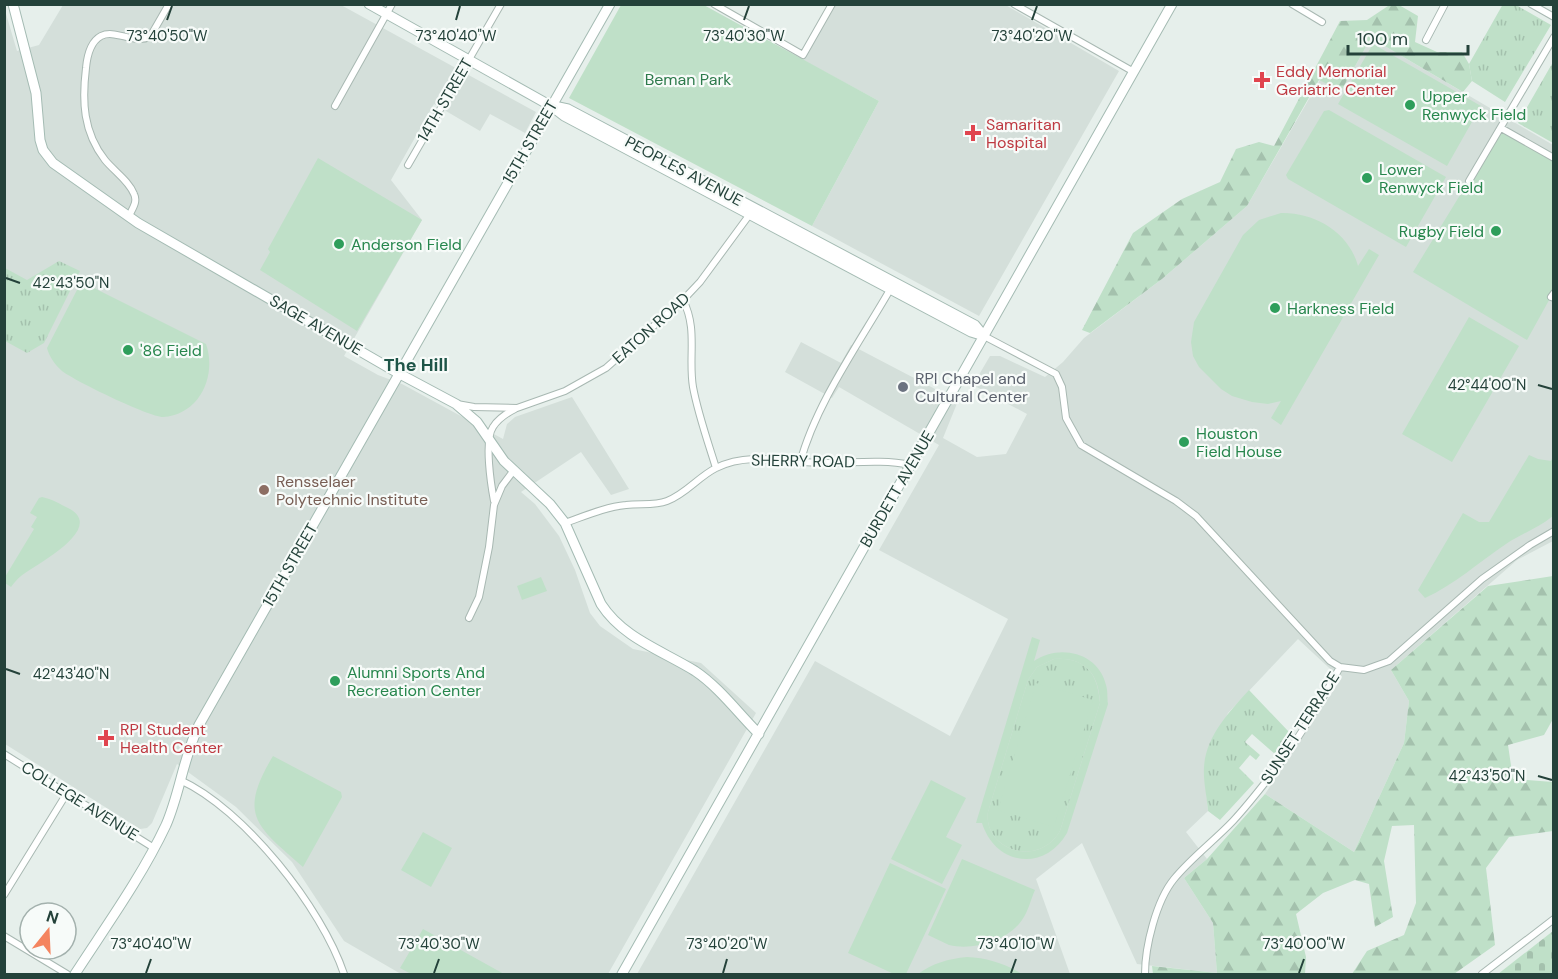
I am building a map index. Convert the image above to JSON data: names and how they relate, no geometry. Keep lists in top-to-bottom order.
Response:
{
  "streets": {
    "street": [
      "14TH STREET",
      "15TH STREET",
      "PEOPLES AVENUE",
      "SAGE AVENUE",
      "EATON ROAD",
      "SHERRY ROAD",
      "BURDETT AVENUE",
      "SUNSET TERRACE",
      "COLLEGE AVENUE"
    ]
  },
  "crossings": [
    ["14TH STREET", "PEOPLES AVENUE"],
    ["15TH STREET", "PEOPLES AVENUE"],
    ["15TH STREET", "SAGE AVENUE"],
    ["15TH STREET", "COLLEGE AVENUE"],
    ["PEOPLES AVENUE", "EATON ROAD"],
    ["PEOPLES AVENUE", "BURDETT AVENUE"],
    ["PEOPLES AVENUE", "SUNSET TERRACE"],
    ["SAGE AVENUE", "EATON ROAD"],
    ["SAGE AVENUE", "SHERRY ROAD"],
    ["SAGE AVENUE", "BURDETT AVENUE"],
    ["SHERRY ROAD", "BURDETT AVENUE"]
  ],
  "districts": ["The Hill"],
  "parks": ["Beman Park"],
  "places": {
    "health": ["Eddy Memorial Geriatric Center", "Samaritan Hospital", "RPI Student Health Center"],
    "other": [
      "Upper Renwyck Field",
      "Lower Renwyck Field",
      "Rugby Field",
      "Anderson Field",
      "Harkness Field",
      "'86 Field",
      "RPI Chapel and Cultural Center",
      "Houston Field House",
      "Rensselaer Polytechnic Institute",
      "Alumni Sports And Recreation Center"
    ]
  },
  "scale_bar": "100 m",
  "north": "top",
  "coordinates": [
    "73°40'50\"W",
    "73°40'40\"W",
    "73°40'30\"W",
    "73°40'20\"W",
    "42°43'50\"N",
    "42°44'00\"N",
    "42°43'40\"N",
    "73°40'10\"W",
    "73°40'00\"W"
  ]
}
